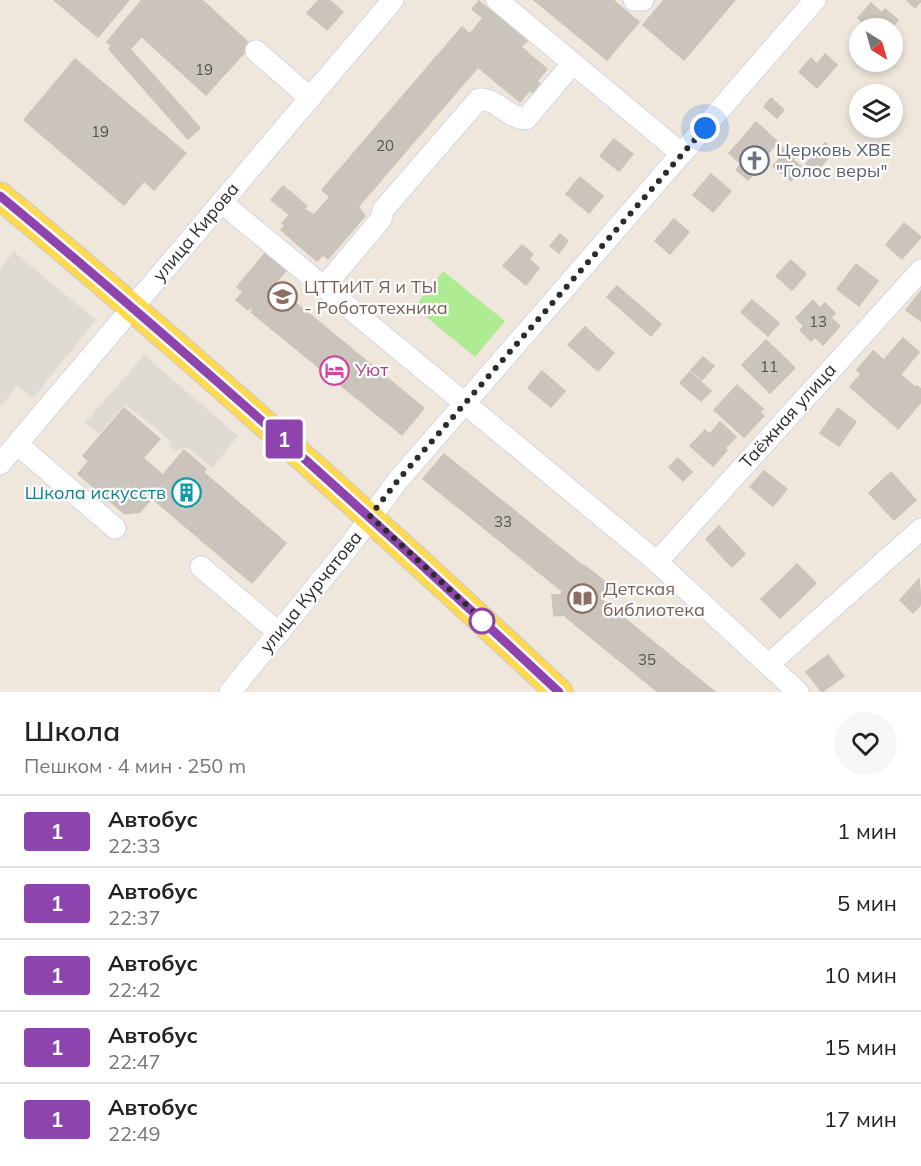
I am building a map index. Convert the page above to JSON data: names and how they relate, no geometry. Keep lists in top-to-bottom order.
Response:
{
  "streets": {
    "street": ["улица Кирова", "Таёжная улица", "улица Курчатова"]
  },
  "places": {
    "church": ["Церковь ХВЕ \"Голос веры\""],
    "school or university": ["ЦТТиИТ Я и ТЫ - Робототехника"],
    "hotel": ["Уют"],
    "building": ["Школа искусств"],
    "library": ["Детская библиотека"]
  },
  "lines": ["bus line 1"],
  "house_numbers": [
    "19",
    "19",
    "20",
    "13",
    "11",
    "33",
    "35"
  ],
  "north": "bottom right",
  "page": {
    "on_map": "1",
    "heading": ["Школа", "Пешком · 4 мин · 250 m"],
    "list": [
      {
        "mark": "1",
        "name": "Автобус",
        "note": "22:33",
        "value": "1 мин"
      },
      {
        "mark": "1",
        "name": "Автобус",
        "note": "22:37",
        "value": "5 мин"
      },
      {
        "mark": "1",
        "name": "Автобус",
        "note": "22:42",
        "value": "10 мин"
      },
      {
        "mark": "1",
        "name": "Автобус",
        "note": "22:47",
        "value": "15 мин"
      },
      {
        "mark": "1",
        "name": "Автобус",
        "note": "22:49",
        "value": "17 мин"
      }
    ]
  }
}
